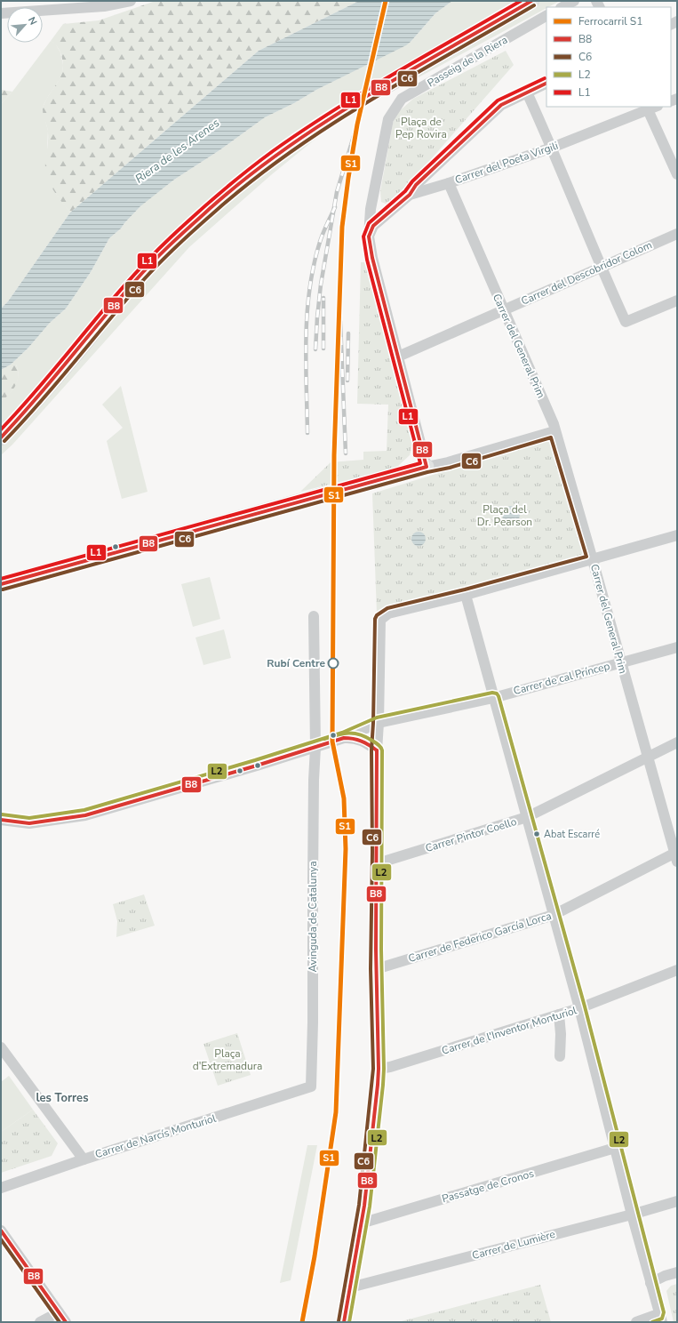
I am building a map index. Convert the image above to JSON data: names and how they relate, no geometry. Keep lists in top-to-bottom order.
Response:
{
  "streets": {
    "street": [
      "Passeig de la Riera",
      "Carrer del Poeta Virgili",
      "Carrer del Descobridor Colom",
      "Carrer del General Prim",
      "Carrer de cal Príncep",
      "Carrer Pintor Coello",
      "Avinguda de Catalunya",
      "Carrer de Federico García Lorca",
      "Carrer de l'Inventor Monturiol",
      "Carrer de Narcís Monturiol",
      "Passatge de Cronos",
      "Carrer de Lumière"
    ]
  },
  "crossings": [
    ["Passeig de la Riera", "Carrer del Poeta Virgili"],
    ["Passeig de la Riera", "Carrer del Descobridor Colom"],
    ["Carrer del Poeta Virgili", "Carrer del General Prim"],
    ["Carrer del Descobridor Colom", "Carrer del General Prim"],
    ["Carrer del General Prim", "Carrer de cal Príncep"],
    ["Carrer del General Prim", "Carrer Pintor Coello"],
    ["Carrer del General Prim", "Carrer de Federico García Lorca"],
    ["Carrer de cal Príncep", "Avinguda de Catalunya"],
    ["Avinguda de Catalunya", "Carrer de Narcís Monturiol"]
  ],
  "districts": ["les Torres"],
  "water": ["Riera de les Arenes"],
  "parks": ["Plaça de Pep Rovira", "Plaça del Dr. Pearson", "Plaça d'Extremadura"],
  "places": ["Rubí Centre", "Abat Escarré"],
  "lines": [
    "rail line S1",
    "transit line B8",
    "transit line L1",
    "transit line C6",
    "transit line L2"
  ],
  "legend": [
    "Ferrocarril S1",
    "B8",
    "C6",
    "L2",
    "L1"
  ],
  "north": "top right"
}
